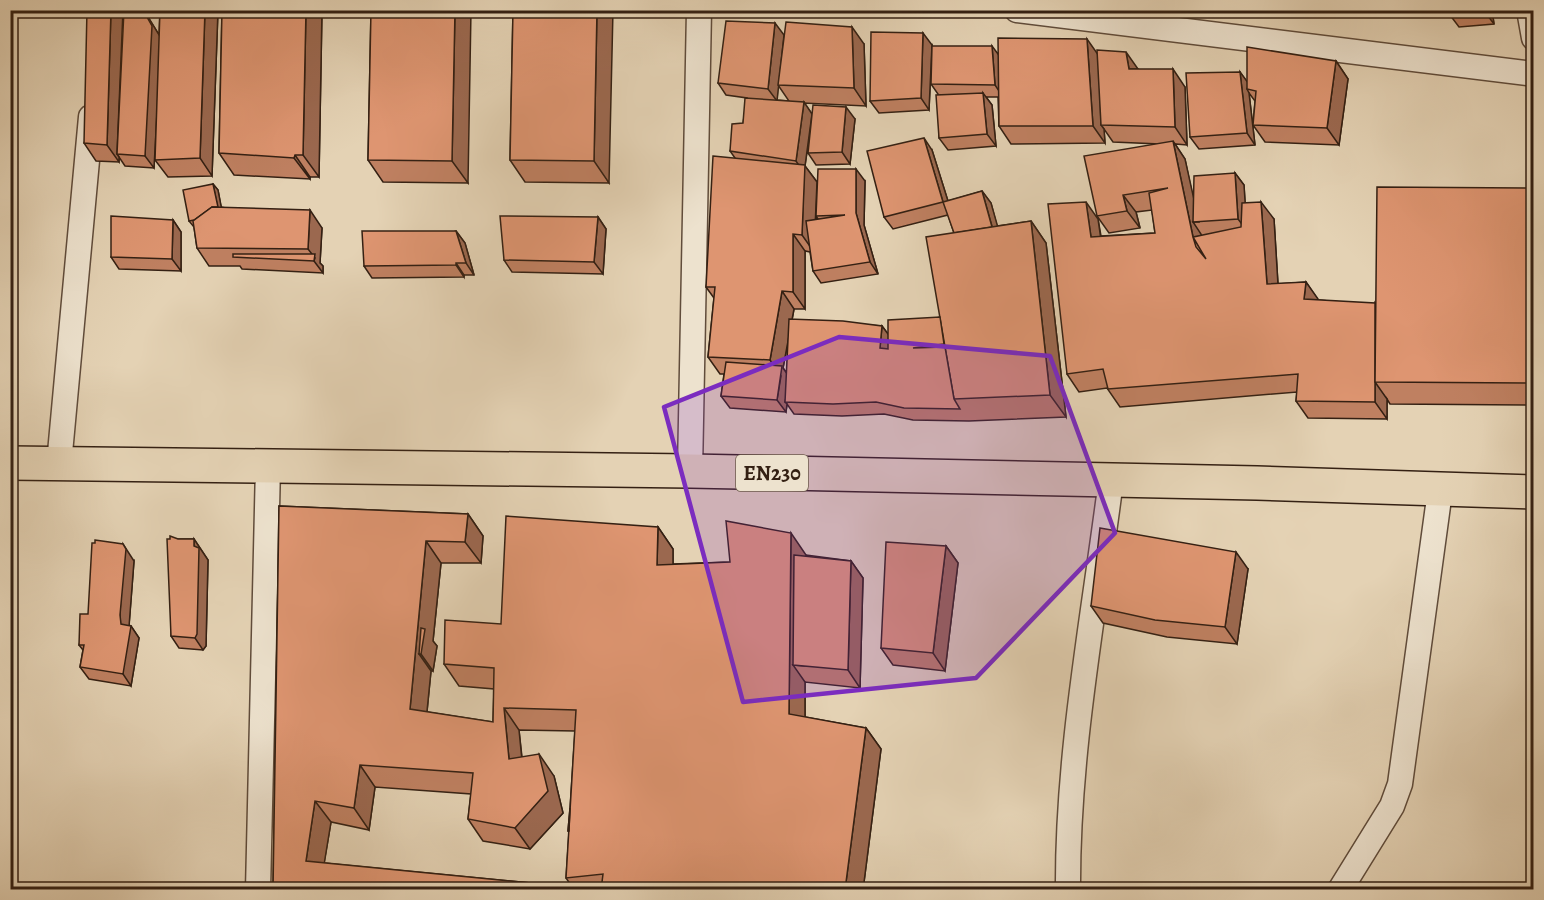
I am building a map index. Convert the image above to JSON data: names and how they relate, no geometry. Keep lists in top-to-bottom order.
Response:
{
  "streets": {
    "main road": ["EN230"]
  }
}
